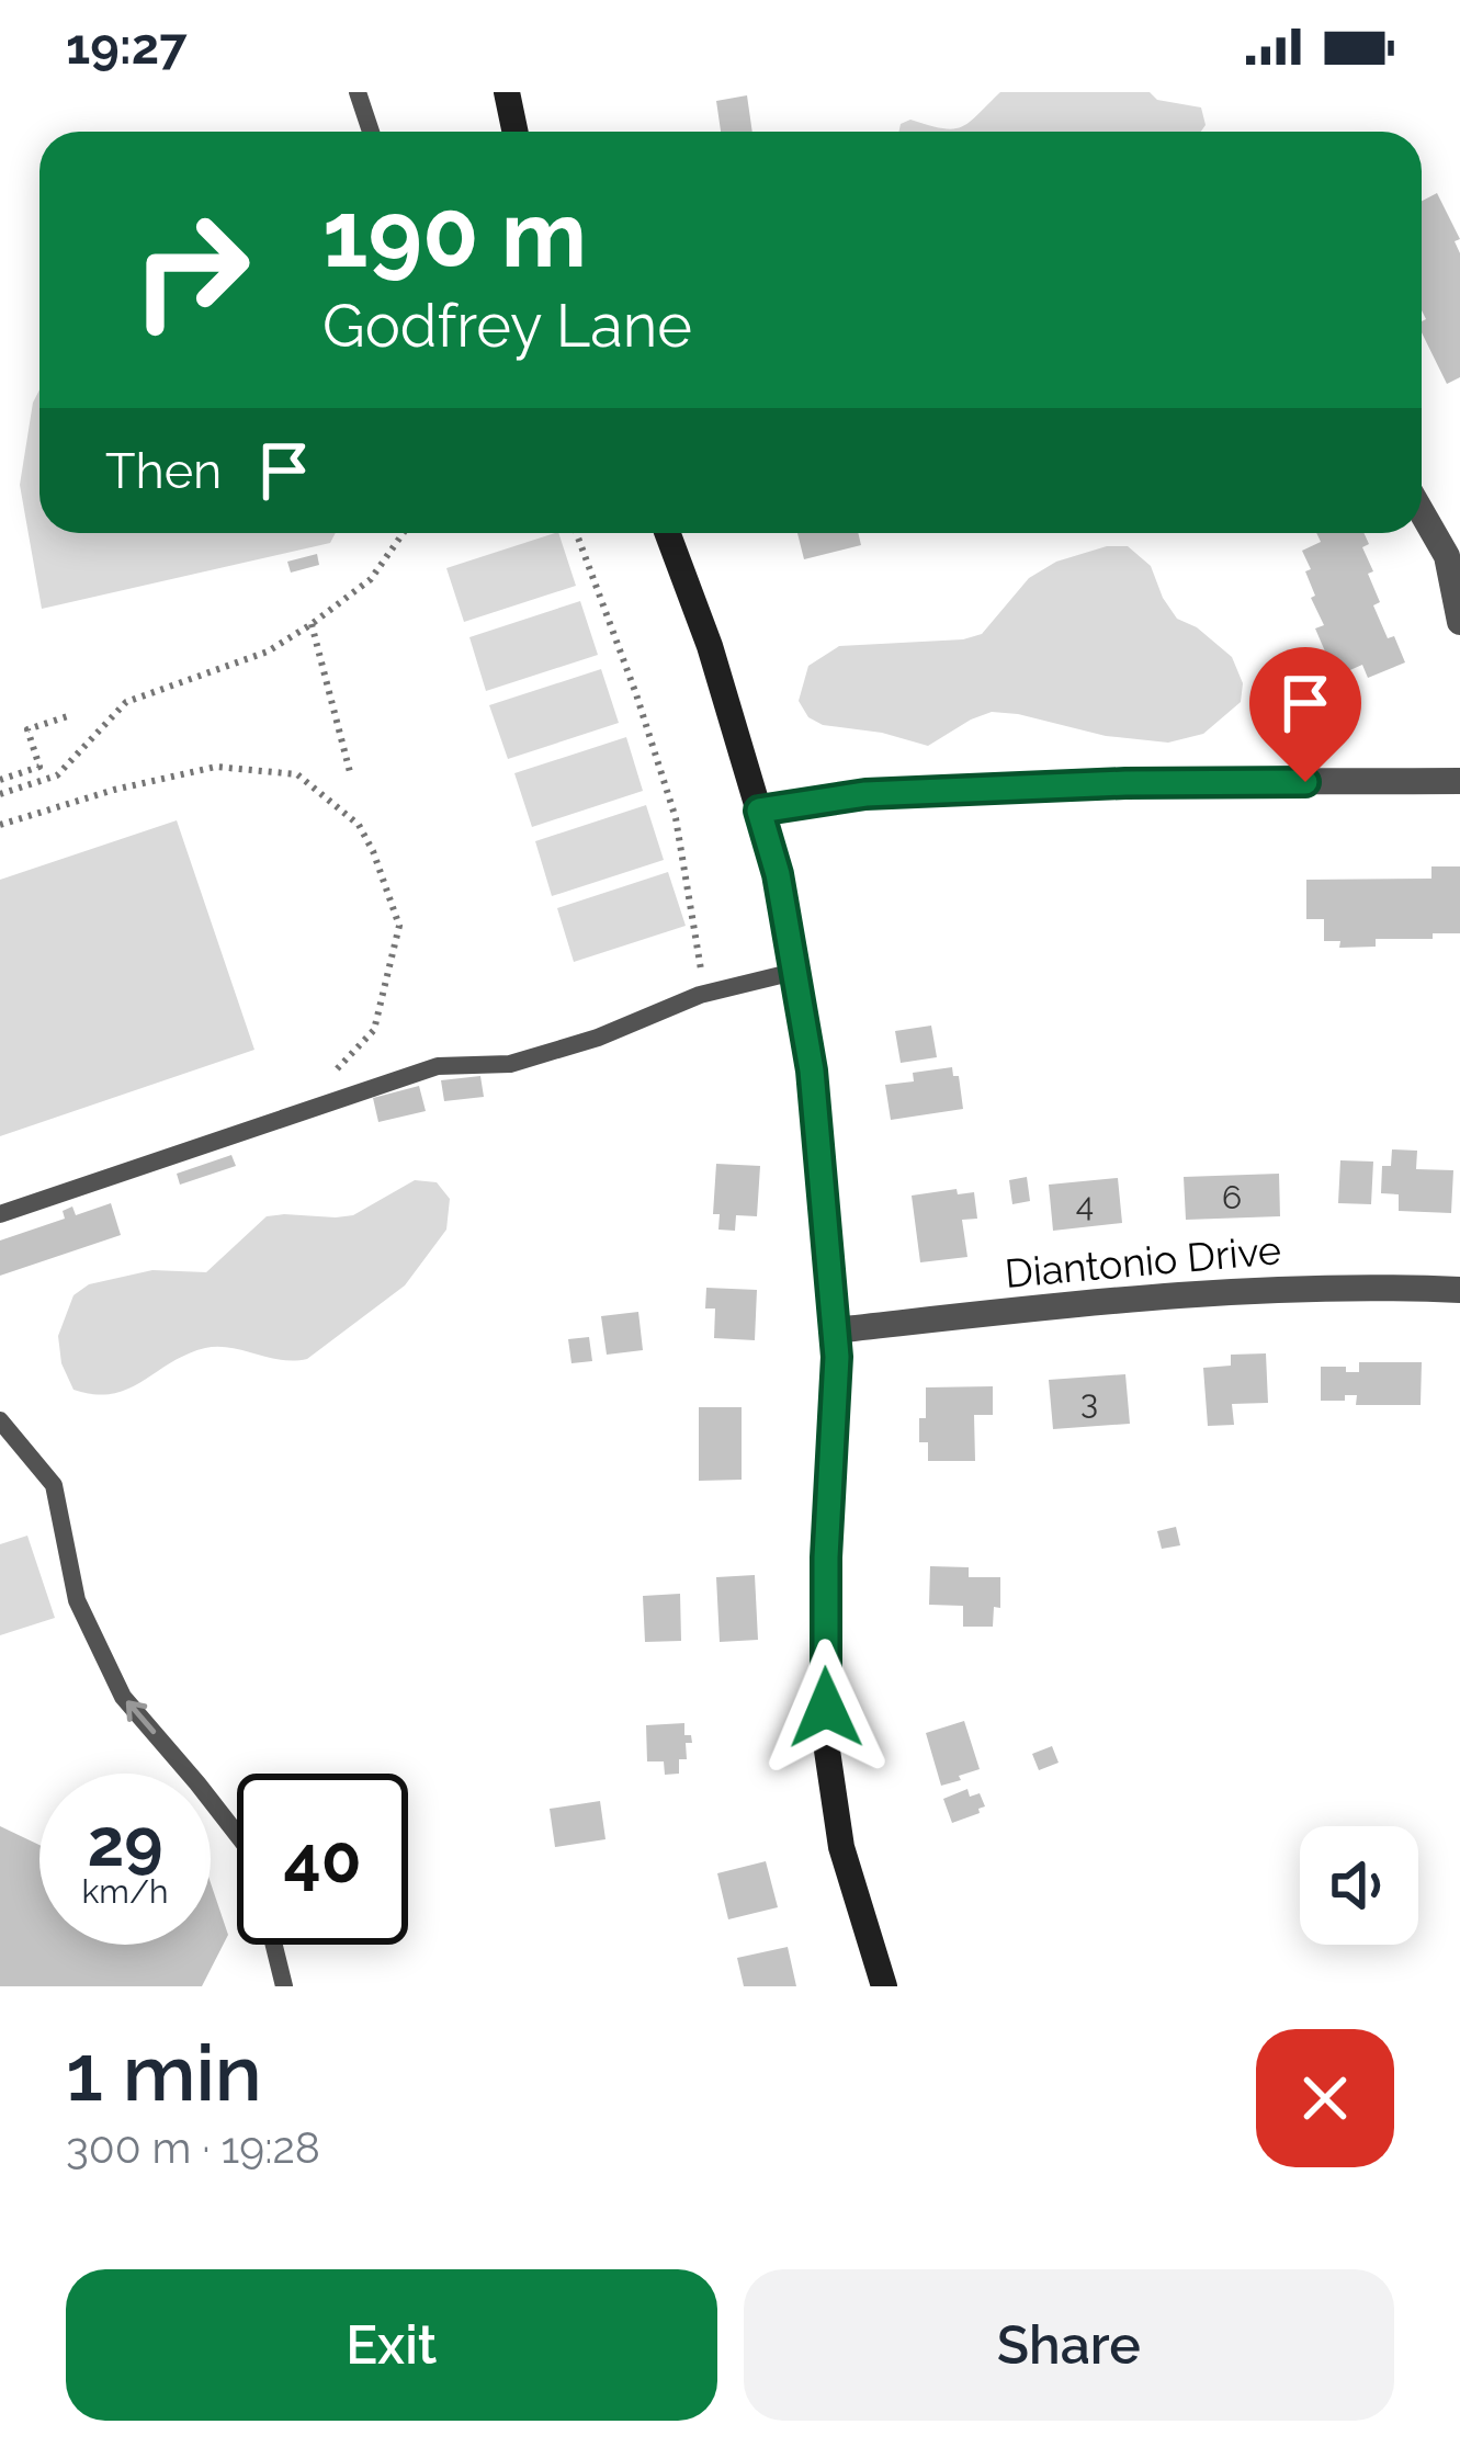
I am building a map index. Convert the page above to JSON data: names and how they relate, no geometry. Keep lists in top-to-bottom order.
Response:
{
  "streets": {
    "street": ["Diantonio Drive"]
  },
  "house_numbers": ["6", "4", "3"],
  "page": {
    "status": "19:27",
    "turn": ["190 m", "Godfrey Lane"],
    "then": "Then",
    "speed": "29 km/h",
    "limit": "40",
    "heading": ["1 min", "300 m · 19:28"],
    "buttons": ["Exit", "Share"]
  }
}
